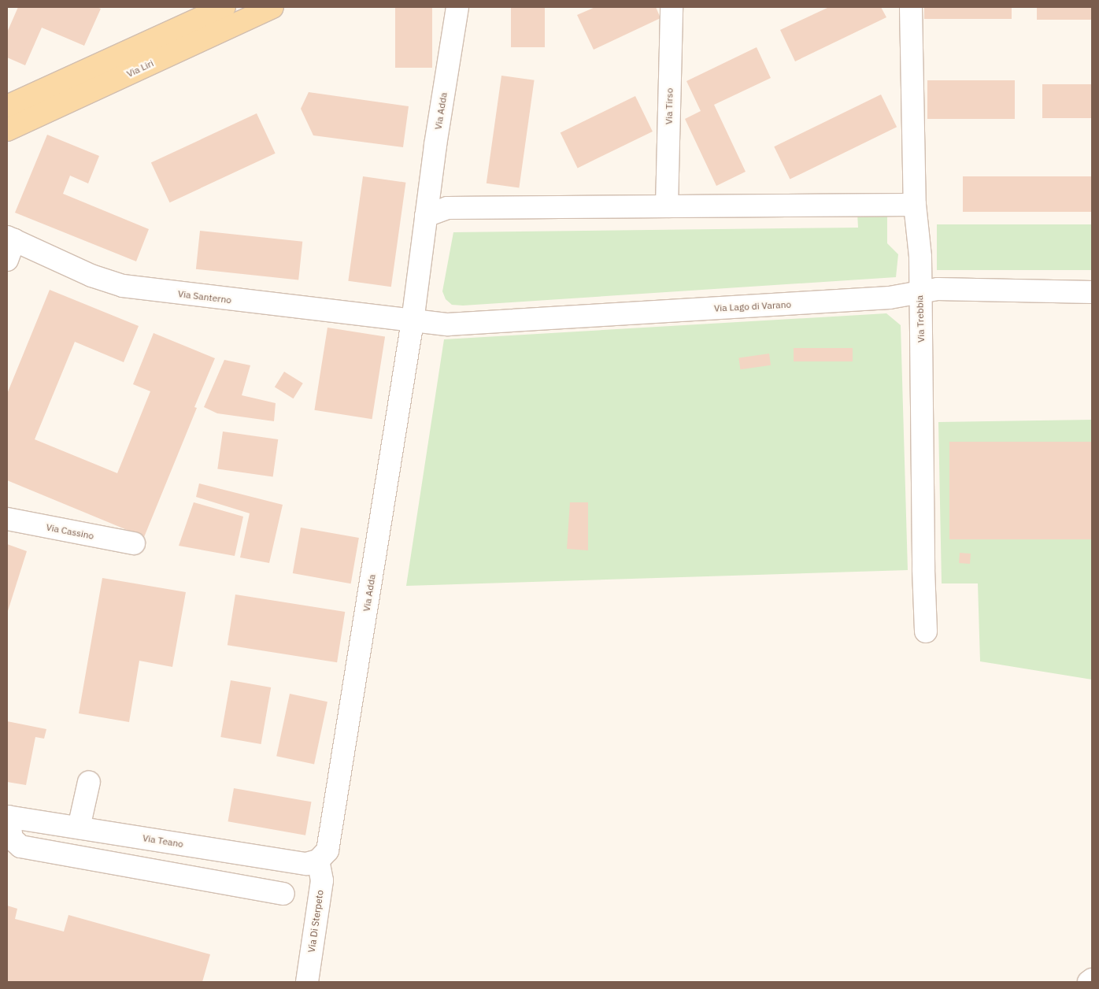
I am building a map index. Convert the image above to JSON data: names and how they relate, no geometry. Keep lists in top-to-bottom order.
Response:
{
  "streets": {
    "main road": ["Via Liri"],
    "street": [
      "Via Tirso",
      "Via Adda",
      "Via Santerno",
      "Via Lago di Varano",
      "Via Trebbia",
      "Via Cassino",
      "Via Teano",
      "Via Di Sterpeto"
    ]
  },
  "crossings": [
    ["Via Adda", "Via Santerno"],
    ["Via Adda", "Via Lago di Varano"],
    ["Via Adda", "Via Teano"],
    ["Via Adda", "Via Di Sterpeto"],
    ["Via Santerno", "Via Lago di Varano"],
    ["Via Lago di Varano", "Via Trebbia"],
    ["Via Teano", "Via Di Sterpeto"]
  ]
}
